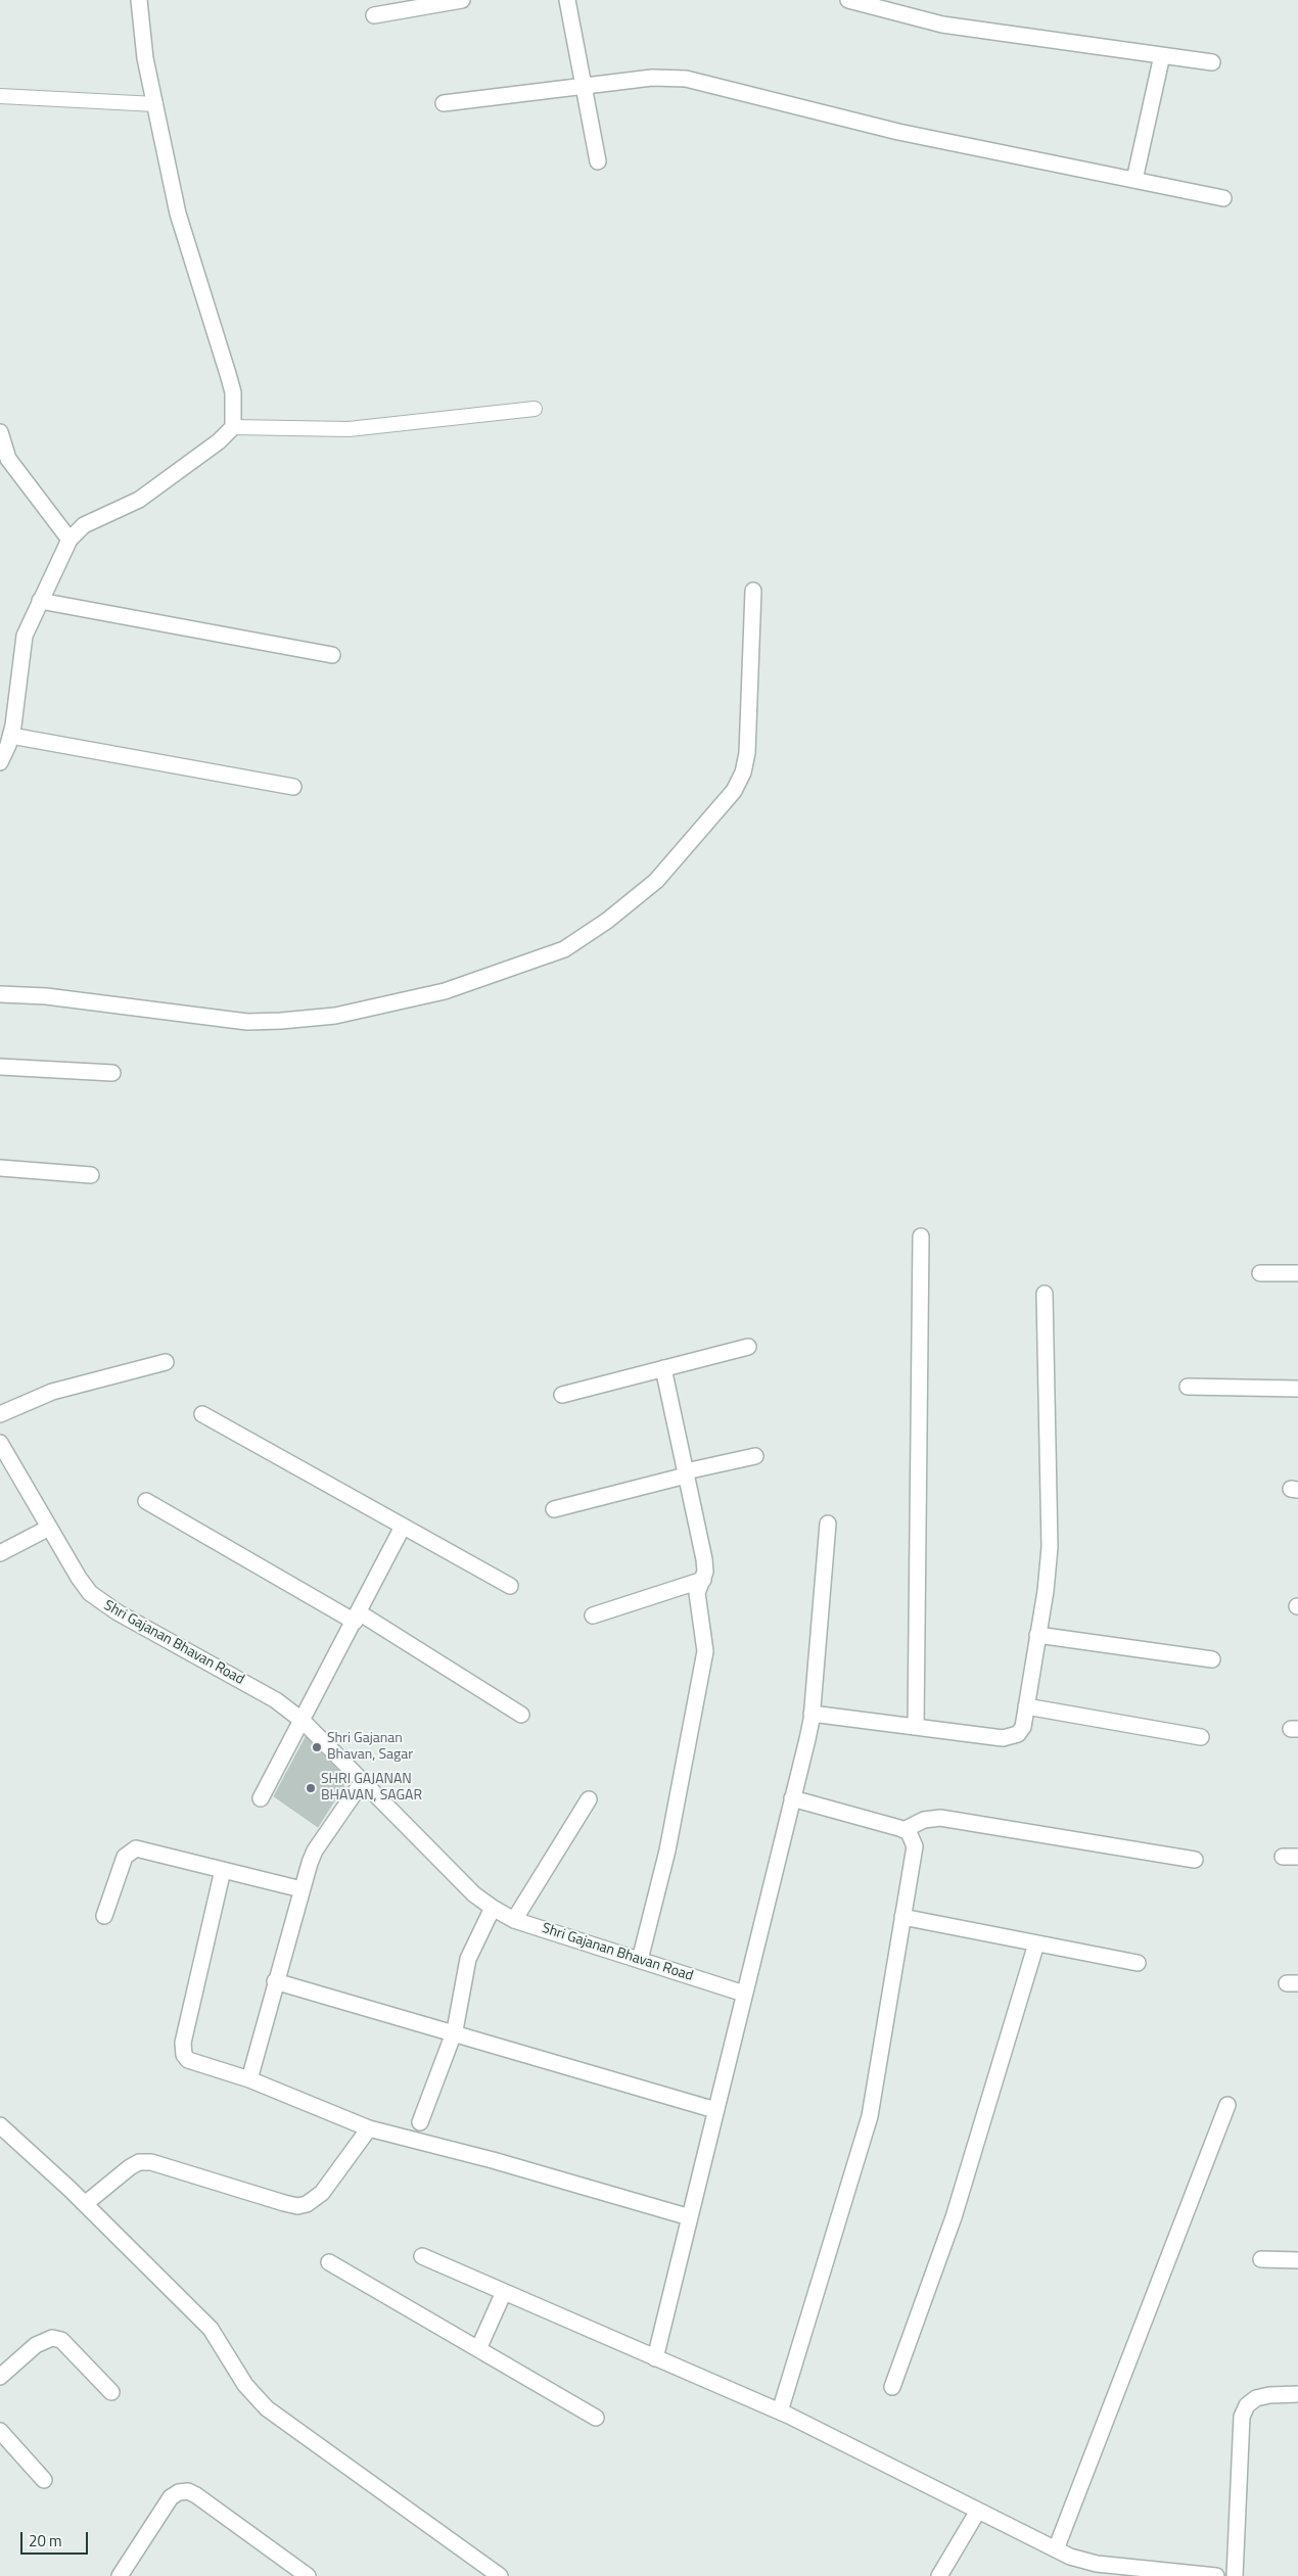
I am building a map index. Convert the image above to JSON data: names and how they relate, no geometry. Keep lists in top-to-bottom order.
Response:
{
  "streets": {
    "street": ["Shri Gajanan Bhavan Road"]
  },
  "places": ["Shri Gajanan Bhavan, Sagar", "SHRI GAJANAN BHAVAN, SAGAR"],
  "scale_bar": "20 m"
}
